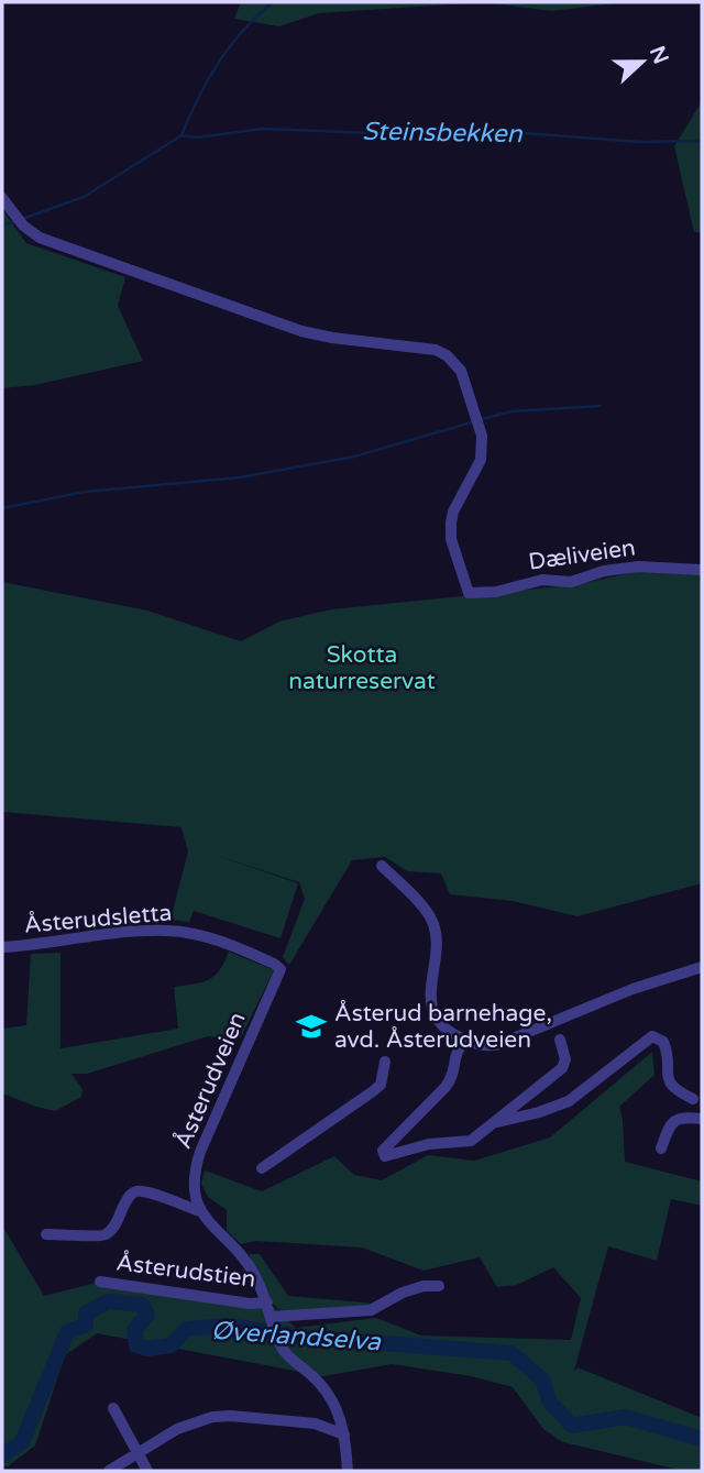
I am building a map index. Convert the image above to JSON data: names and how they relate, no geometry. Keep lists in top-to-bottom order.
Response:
{
  "streets": {
    "street": [
      "Dæliveien",
      "Åsterudsletta",
      "Åsterudveien",
      "Åsterudstien"
    ]
  },
  "crossings": [
    ["Åsterudsletta", "Åsterudveien"]
  ],
  "water": ["Steinsbekken", "Øverlandselva"],
  "parks": ["Skotta naturreservat"],
  "places": {
    "school or university": ["Åsterud barnehage, avd. Åsterudveien"]
  },
  "north": "right"
}
